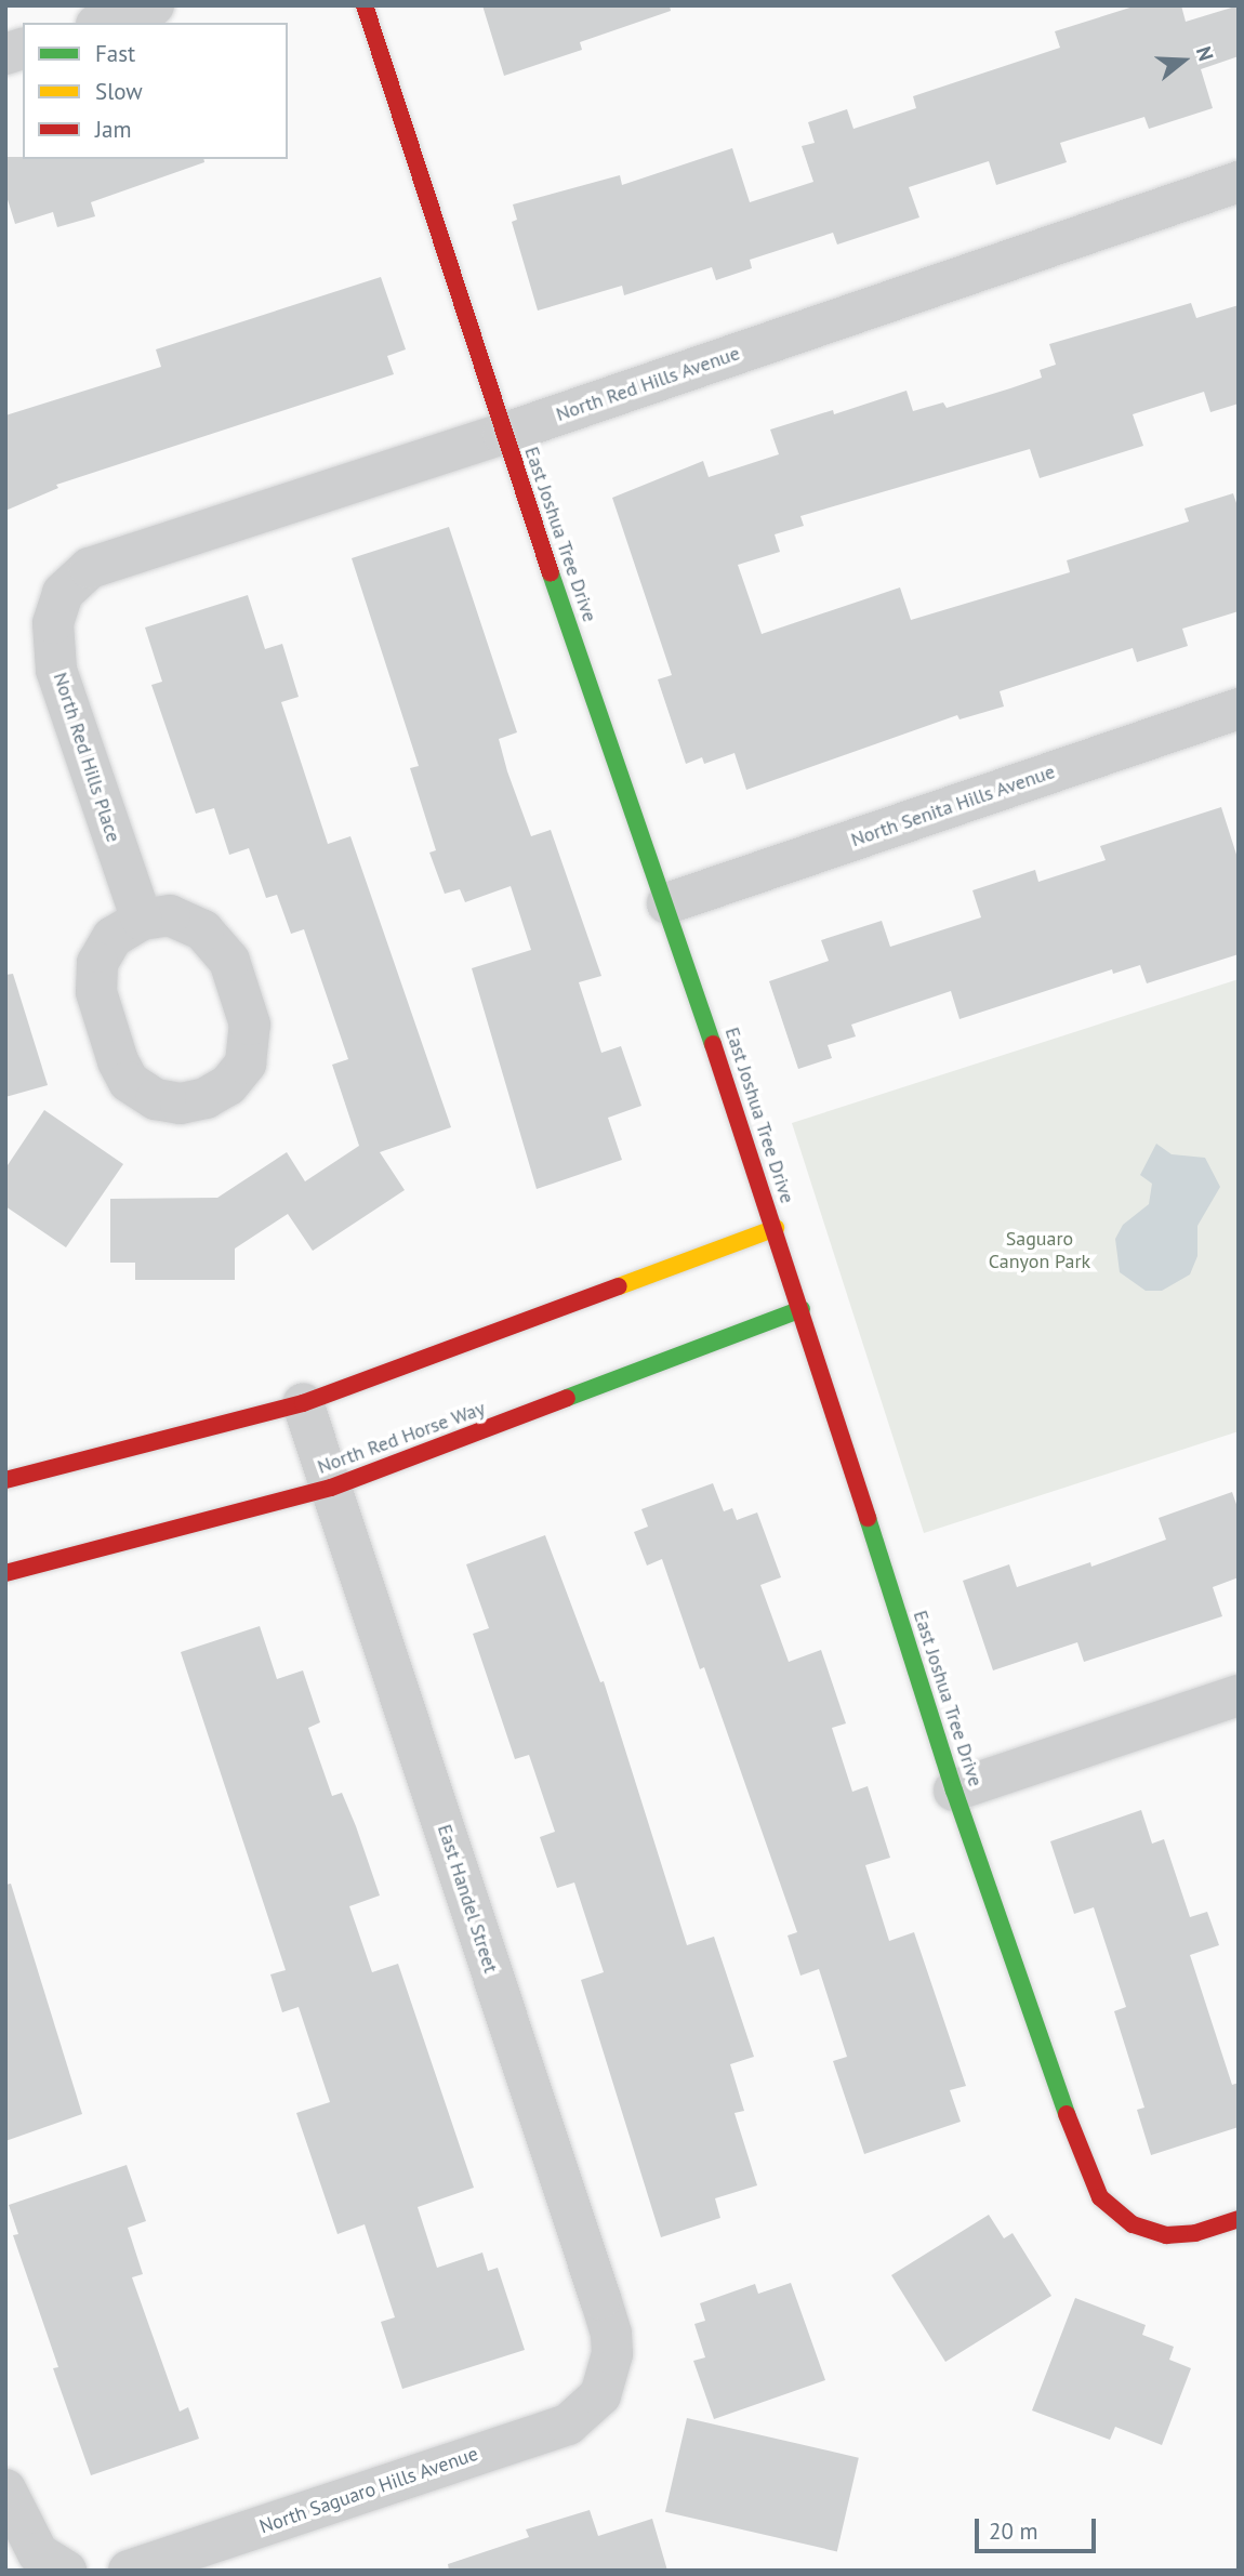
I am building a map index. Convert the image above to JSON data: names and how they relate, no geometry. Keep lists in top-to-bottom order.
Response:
{
  "streets": {
    "street": [
      "North Red Hills Avenue",
      "East Joshua Tree Drive",
      "North Red Hills Place",
      "North Senita Hills Avenue",
      "North Red Horse Way",
      "East Handel Street",
      "North Saguaro Hills Avenue"
    ]
  },
  "crossings": [
    ["North Red Hills Avenue", "East Joshua Tree Drive"],
    ["North Red Hills Avenue", "North Red Hills Place"],
    ["East Joshua Tree Drive", "North Senita Hills Avenue"],
    ["East Joshua Tree Drive", "North Red Horse Way"],
    ["North Red Horse Way", "East Handel Street"],
    ["East Handel Street", "North Saguaro Hills Avenue"]
  ],
  "parks": ["Saguaro Canyon Park"],
  "legend": ["Fast", "Slow", "Jam"],
  "scale_bar": "20 m",
  "north": "right"
}
